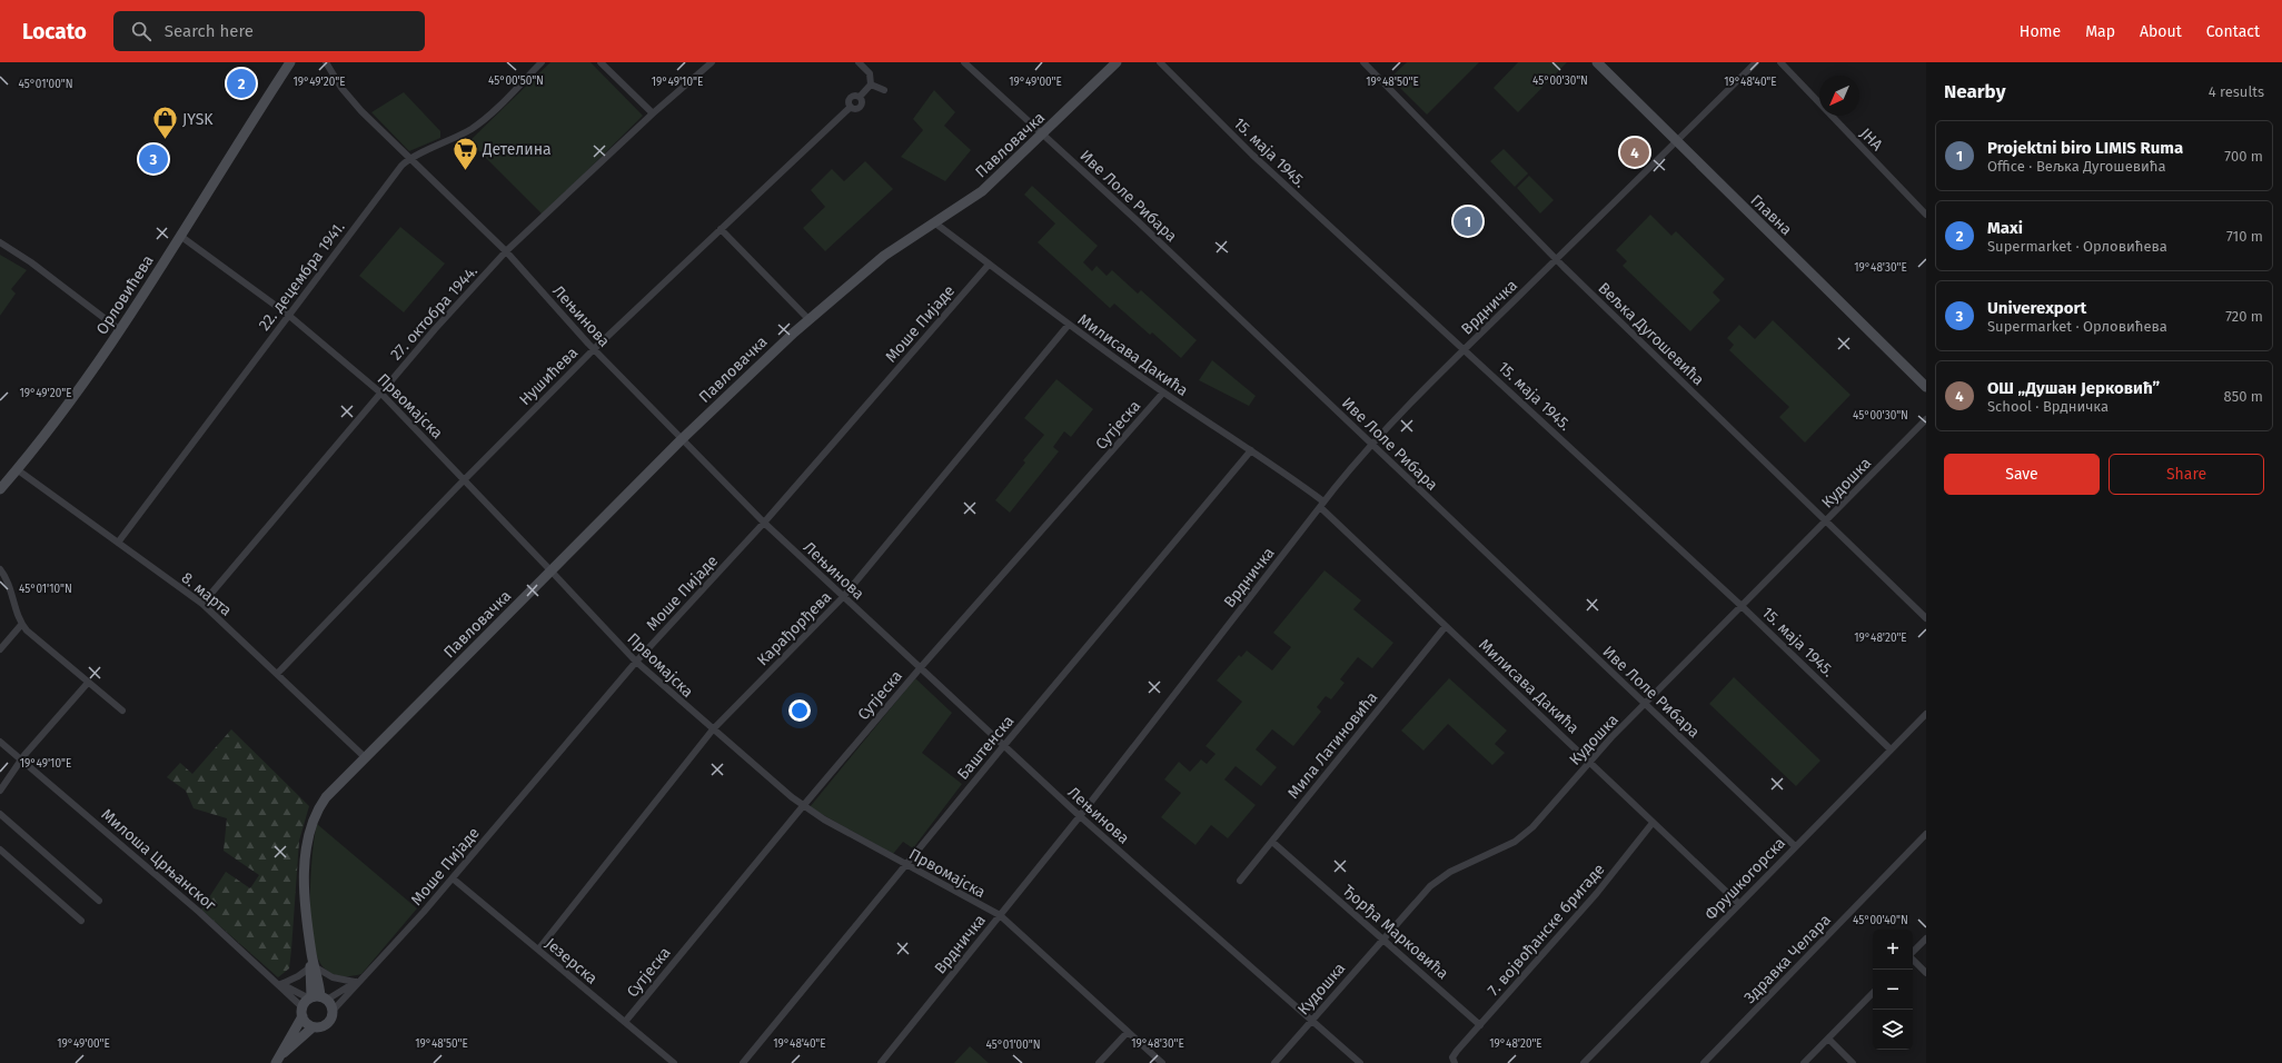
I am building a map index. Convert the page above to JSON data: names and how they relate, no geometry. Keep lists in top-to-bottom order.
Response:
{
  "streets": {
    "street": [
      "ЈНА",
      "Павловачка",
      "15. маја 1945.",
      "Иве Лоле Рибара",
      "Главна",
      "22. децембра 1941.",
      "Орловићева",
      "Врдничка",
      "27. октобра 1944.",
      "Лењинова",
      "Моше Пијаде",
      "Вељка Дугошевића",
      "Милисава Дакића",
      "Нушићева",
      "Првомајска",
      "Сутјеска",
      "Кудошка",
      "8. марта",
      "Карађорђева",
      "Мила Латиновића",
      "Баштенска",
      "Милоша Црњанског",
      "Фрушкогорска",
      "7. војвођанске бригаде",
      "Ђорђа Марковића",
      "Здравка Челара",
      "Језерска"
    ]
  },
  "crossings": [
    ["Павловачка", "Иве Лоле Рибара"],
    ["Павловачка", "Лењинова"],
    ["Павловачка", "Моше Пијаде"],
    ["Павловачка", "Милисава Дакића"],
    ["Павловачка", "Првомајска"],
    ["Павловачка", "8. марта"],
    ["Павловачка", "Милоша Црњанског"],
    ["15. маја 1945.", "Врдничка"],
    ["15. маја 1945.", "Кудошка"],
    ["15. маја 1945.", "Фрушкогорска"],
    ["Иве Лоле Рибара", "Врдничка"],
    ["Иве Лоле Рибара", "Кудошка"],
    ["Иве Лоле Рибара", "Фрушкогорска"],
    ["Главна", "Врдничка"],
    ["22. децембра 1941.", "Лењинова"],
    ["22. децембра 1941.", "Првомајска"],
    ["22. децембра 1941.", "8. марта"],
    ["Орловићева", "Првомајска"],
    ["Орловићева", "8. марта"],
    ["Врдничка", "Лењинова"],
    ["Врдничка", "Вељка Дугошевића"],
    ["Врдничка", "Милисава Дакића"],
    ["Врдничка", "Првомајска"],
    ["27. октобра 1944.", "Лењинова"],
    ["27. октобра 1944.", "Првомајска"],
    ["27. октобра 1944.", "8. марта"],
    ["Лењинова", "Моше Пијаде"],
    ["Лењинова", "Нушићева"],
    ["Лењинова", "Сутјеска"],
    ["Лењинова", "Кудошка"],
    ["Лењинова", "Карађорђева"],
    ["Лењинова", "Баштенска"],
    ["Моше Пијаде", "Милисава Дакића"],
    ["Моше Пијаде", "Првомајска"],
    ["Моше Пијаде", "Милоша Црњанског"],
    ["Моше Пијаде", "Језерска"],
    ["Вељка Дугошевића", "Кудошка"],
    ["Милисава Дакића", "Сутјеска"],
    ["Милисава Дакића", "Кудошка"],
    ["Милисава Дакића", "Карађорђева"],
    ["Милисава Дакића", "Мила Латиновића"],
    ["Милисава Дакића", "Баштенска"],
    ["Милисава Дакића", "Фрушкогорска"],
    ["Милисава Дакића", "7. војвођанске бригаде"],
    ["Нушићева", "Првомајска"],
    ["Нушићева", "8. марта"],
    ["Првомајска", "Сутјеска"],
    ["Првомајска", "Карађорђева"],
    ["Првомајска", "Баштенска"],
    ["Сутјеска", "Језерска"],
    ["Кудошка", "Ђорђа Марковића"],
    ["Карађорђева", "Језерска"],
    ["Мила Латиновића", "Ђорђа Марковића"],
    ["7. војвођанске бригаде", "Ђорђа Марковића"]
  ],
  "places": {
    "shop": ["JYSK"],
    "supermarket": ["Детелина"]
  },
  "north": "bottom left",
  "page": {
    "header": "Locato",
    "search": "Search here",
    "nav": [
      "Home",
      "Map",
      "About",
      "Contact"
    ],
    "heading": ["Nearby", "4 results"],
    "pins": [
      "2",
      "4",
      "3",
      "1"
    ],
    "list": [
      {
        "mark": "1",
        "name": "Projektni biro LIMIS Ruma",
        "note": "Office · Вељка Дугошевића",
        "value": "700 m"
      },
      {
        "mark": "2",
        "name": "Maxi",
        "note": "Supermarket · Орловићева",
        "value": "710 m"
      },
      {
        "mark": "3",
        "name": "Univerexport",
        "note": "Supermarket · Орловићева",
        "value": "720 m"
      },
      {
        "mark": "4",
        "name": "ОШ „Душан Јерковић”",
        "note": "School · Врдничка",
        "value": "850 m"
      }
    ],
    "buttons": ["Save", "Share"],
    "map_buttons": ["+", "−"]
  },
  "coordinates": [
    "45°00'50\"N",
    "45°00'30\"N",
    "19°48'50\"E",
    "19°48'40\"E",
    "19°49'20\"E",
    "19°49'10\"E",
    "19°49'00\"E",
    "45°01'00\"N",
    "19°48'30\"E",
    "45°01'10\"N",
    "19°48'20\"E",
    "45°00'40\"N"
  ]
}
